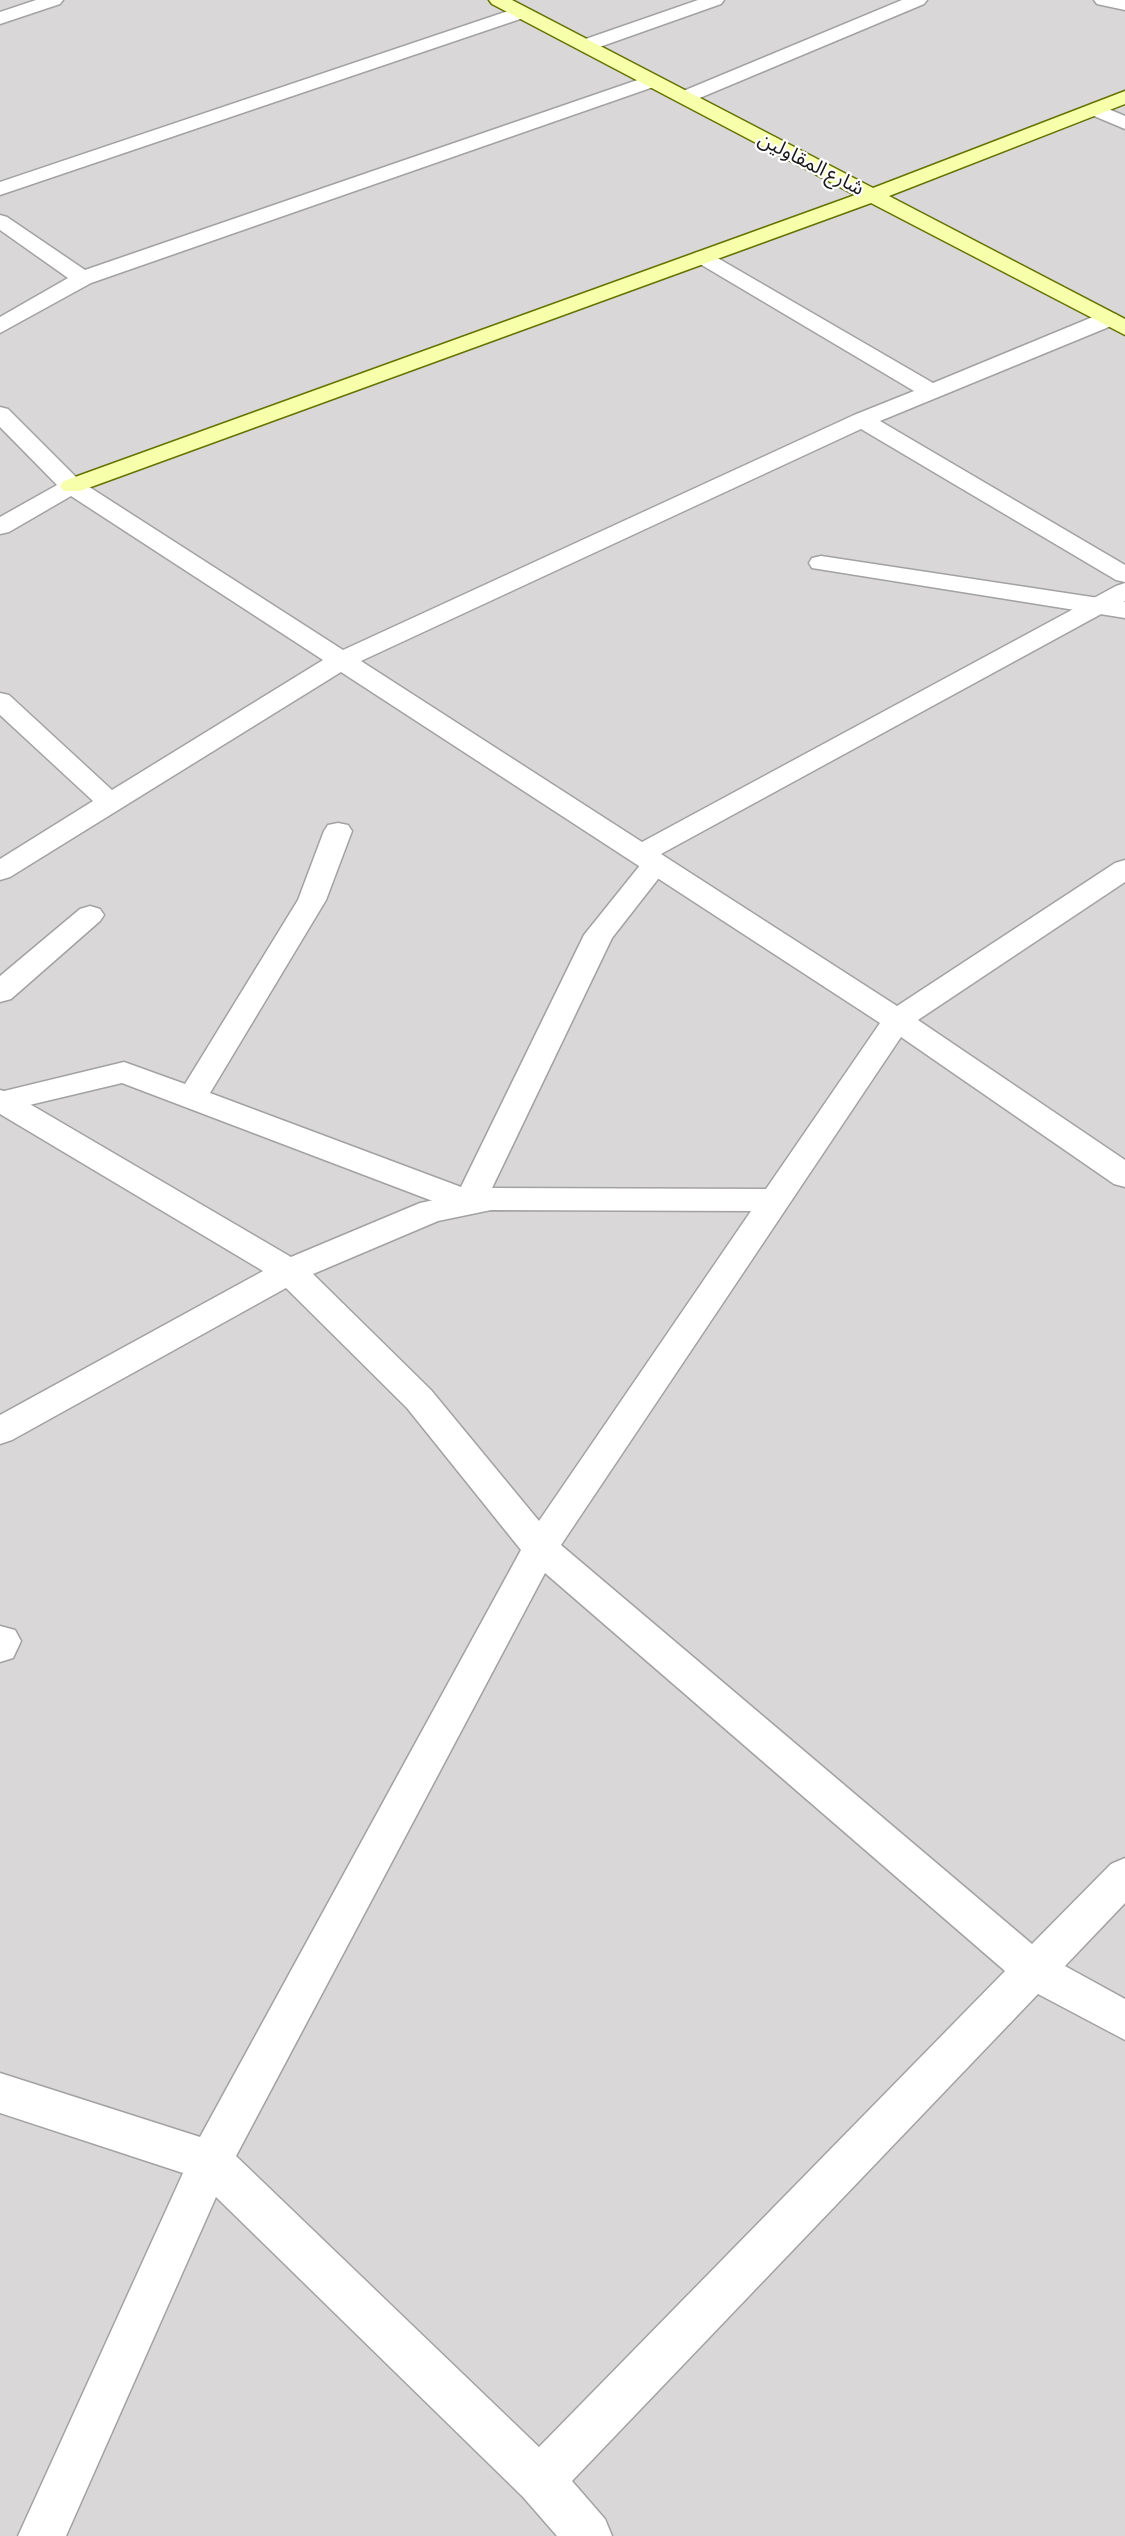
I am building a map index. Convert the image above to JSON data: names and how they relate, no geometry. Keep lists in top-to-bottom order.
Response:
{
  "streets": {
    "street": ["شارع المقاولين"]
  }
}
